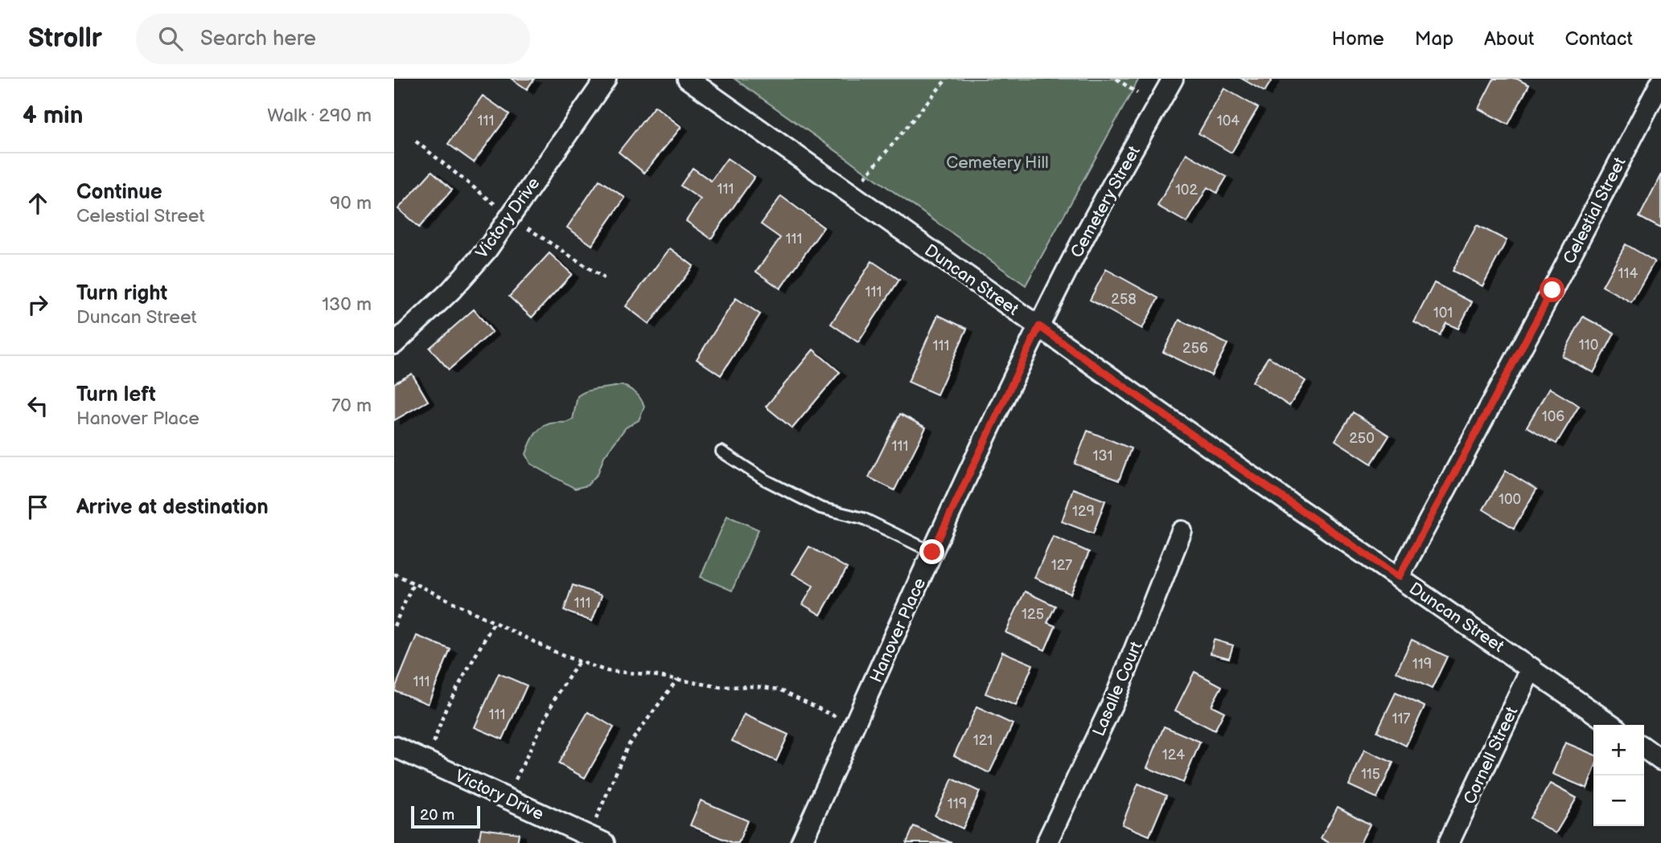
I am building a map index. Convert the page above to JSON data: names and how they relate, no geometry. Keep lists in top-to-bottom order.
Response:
{
  "streets": {
    "street": [
      "Cemetery Street",
      "Celestial Street",
      "Victory Drive",
      "Duncan Street",
      "Hanover Place",
      "Lasalle Court",
      "Cornell Street"
    ]
  },
  "crossings": [
    ["Cemetery Street", "Duncan Street"],
    ["Cemetery Street", "Hanover Place"],
    ["Celestial Street", "Duncan Street"],
    ["Duncan Street", "Hanover Place"],
    ["Duncan Street", "Cornell Street"]
  ],
  "parks": ["Cemetery Hill"],
  "house_numbers": [
    "111",
    "104",
    "111",
    "102",
    "111",
    "114",
    "111",
    "258",
    "101",
    "110",
    "111",
    "256",
    "106",
    "250",
    "111",
    "131",
    "100",
    "129",
    "127",
    "111",
    "125",
    "119",
    "111",
    "111",
    "117",
    "121",
    "124",
    "115",
    "119"
  ],
  "scale_bar": "20 m",
  "page": {
    "header": "Strollr",
    "search": "Search here",
    "nav": [
      "Home",
      "Map",
      "About",
      "Contact"
    ],
    "heading": ["4 min", "Walk · 290 m"],
    "list": [
      ["Continue", "Celestial Street", "90 m"],
      ["Turn right", "Duncan Street", "130 m"],
      ["Turn left", "Hanover Place", "70 m"],
      "Arrive at destination"
    ],
    "map_buttons": ["+", "−"],
    "scale": "20 m"
  }
}
